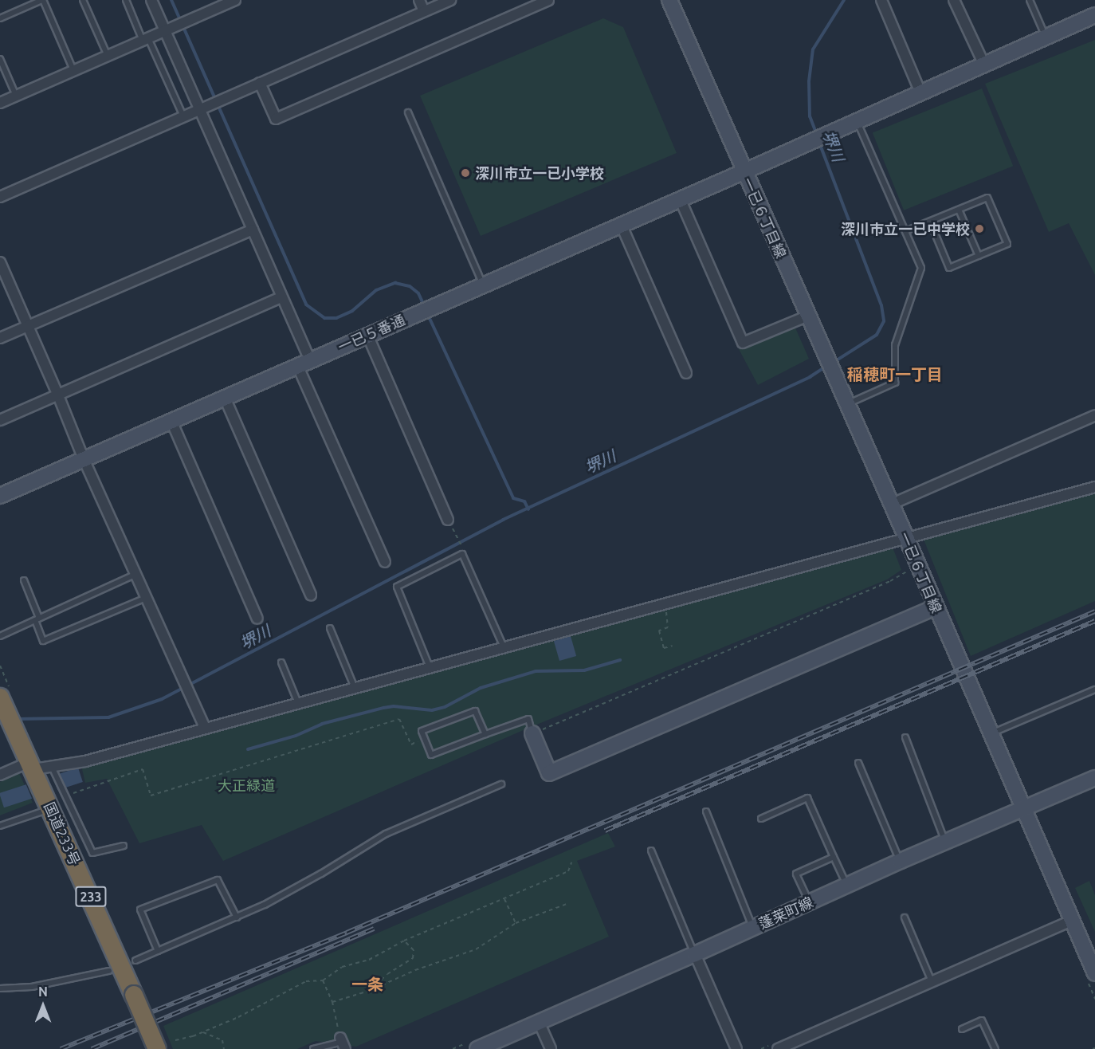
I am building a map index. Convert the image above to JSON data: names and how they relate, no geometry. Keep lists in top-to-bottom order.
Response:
{
  "streets": {
    "highway": ["国道233号", "233"],
    "street": ["一已６丁目線", "一已５番通", "蓬莱町線"]
  },
  "crossings": [
    ["一已６丁目線", "一已５番通"],
    ["一已６丁目線", "蓬莱町線"]
  ],
  "districts": ["稲穂町一丁目", "一条"],
  "water": ["堺川"],
  "parks": ["大正緑道"],
  "places": ["深川市立一已小学校", "深川市立一已中学校"],
  "north": "top"
}
